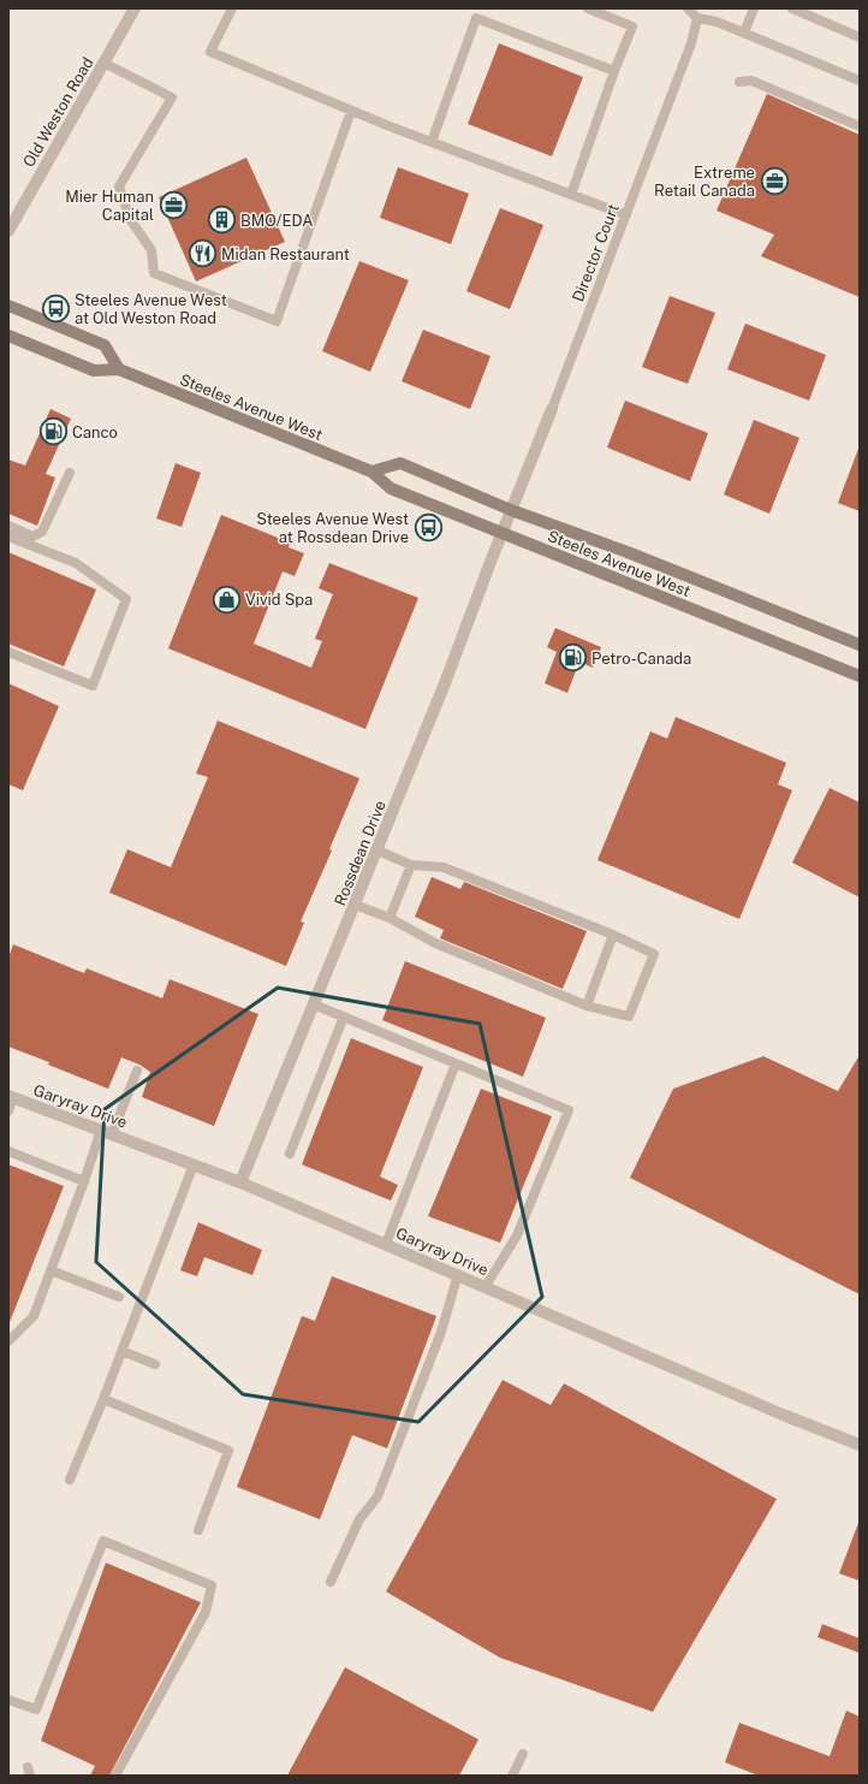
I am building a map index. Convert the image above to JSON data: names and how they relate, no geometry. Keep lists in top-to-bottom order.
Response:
{
  "streets": {
    "main road": ["Steeles Avenue West"],
    "street": [
      "Old Weston Road",
      "Director Court",
      "Rossdean Drive",
      "Garyray Drive"
    ]
  },
  "crossings": [
    ["Director Court", "Steeles Avenue West"],
    ["Director Court", "Rossdean Drive"],
    ["Steeles Avenue West", "Rossdean Drive"],
    ["Rossdean Drive", "Garyray Drive"]
  ],
  "places": {
    "office": ["Extreme Retail Canada", "Mier Human Capital"],
    "building": ["BMO/EDA"],
    "restaurant": ["Midan Restaurant"],
    "bus stop": ["Steeles Avenue West at Old Weston Road", "Steeles Avenue West at Rossdean Drive"],
    "fuel station": ["Canco", "Petro-Canada"],
    "shop": ["Vivid Spa"]
  }
}
